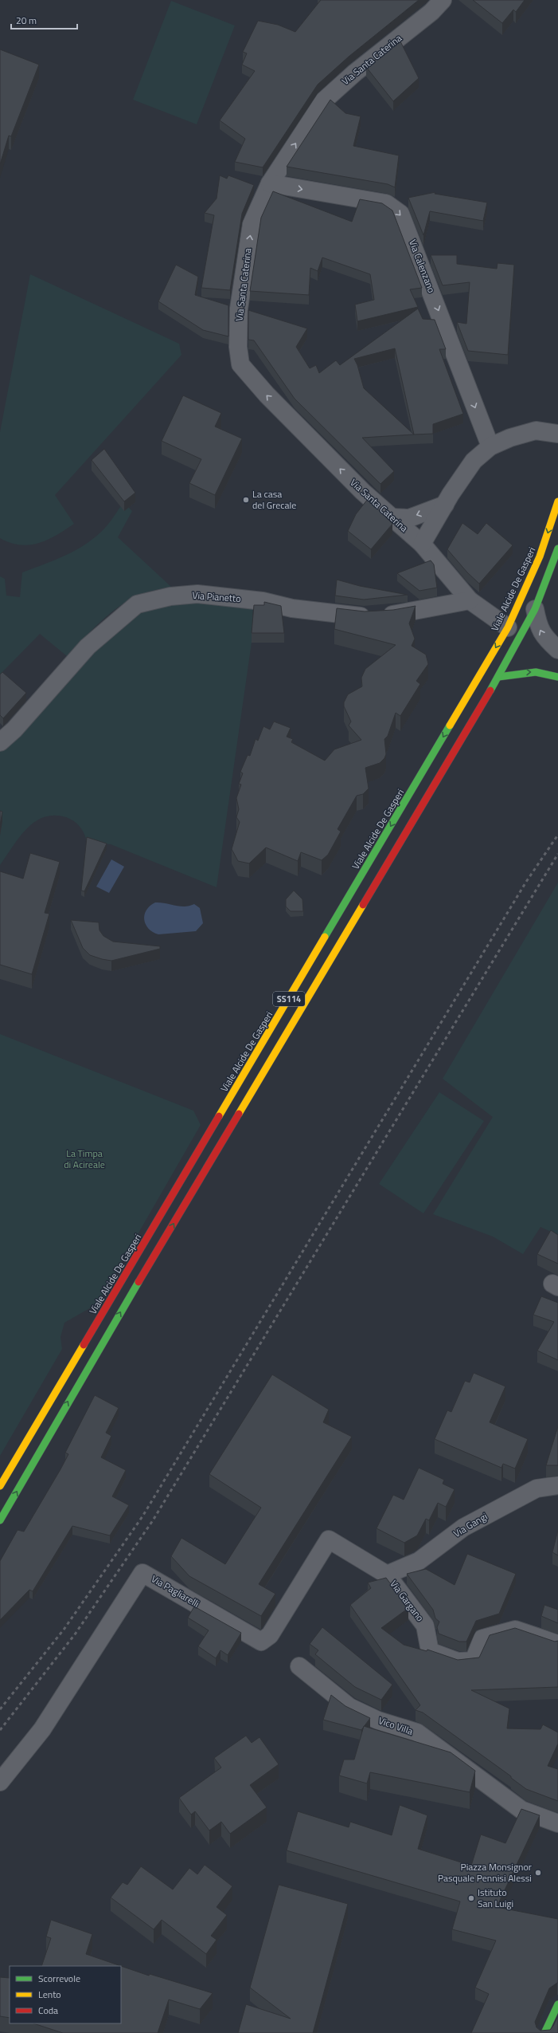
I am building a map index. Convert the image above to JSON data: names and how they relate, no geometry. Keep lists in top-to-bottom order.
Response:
{
  "streets": {
    "main road": ["Viale Alcide De Gasperi", "SS114"],
    "street": [
      "Via Santa Caterina",
      "Via Calenzano",
      "Via Pianetto",
      "Via Gangi",
      "Via Pagliarelli",
      "Via Gargano",
      "Vico Villa"
    ]
  },
  "crossings": [
    ["Via Santa Caterina", "Via Calenzano"],
    ["Via Santa Caterina", "Viale Alcide De Gasperi"],
    ["Via Santa Caterina", "Via Pianetto"],
    ["Via Gangi", "Via Pagliarelli"],
    ["Via Gangi", "Via Gargano"],
    ["Via Pagliarelli", "Via Gargano"]
  ],
  "one_way": ["Via Calenzano"],
  "parks": ["La Timpa di Acireale"],
  "places": ["La casa del Grecale", "Piazza Monsignor Pasquale Pennisi Alessi", "Istituto San Luigi"],
  "legend": ["Scorrevole", "Lento", "Coda"],
  "scale_bar": "20 m"
}
